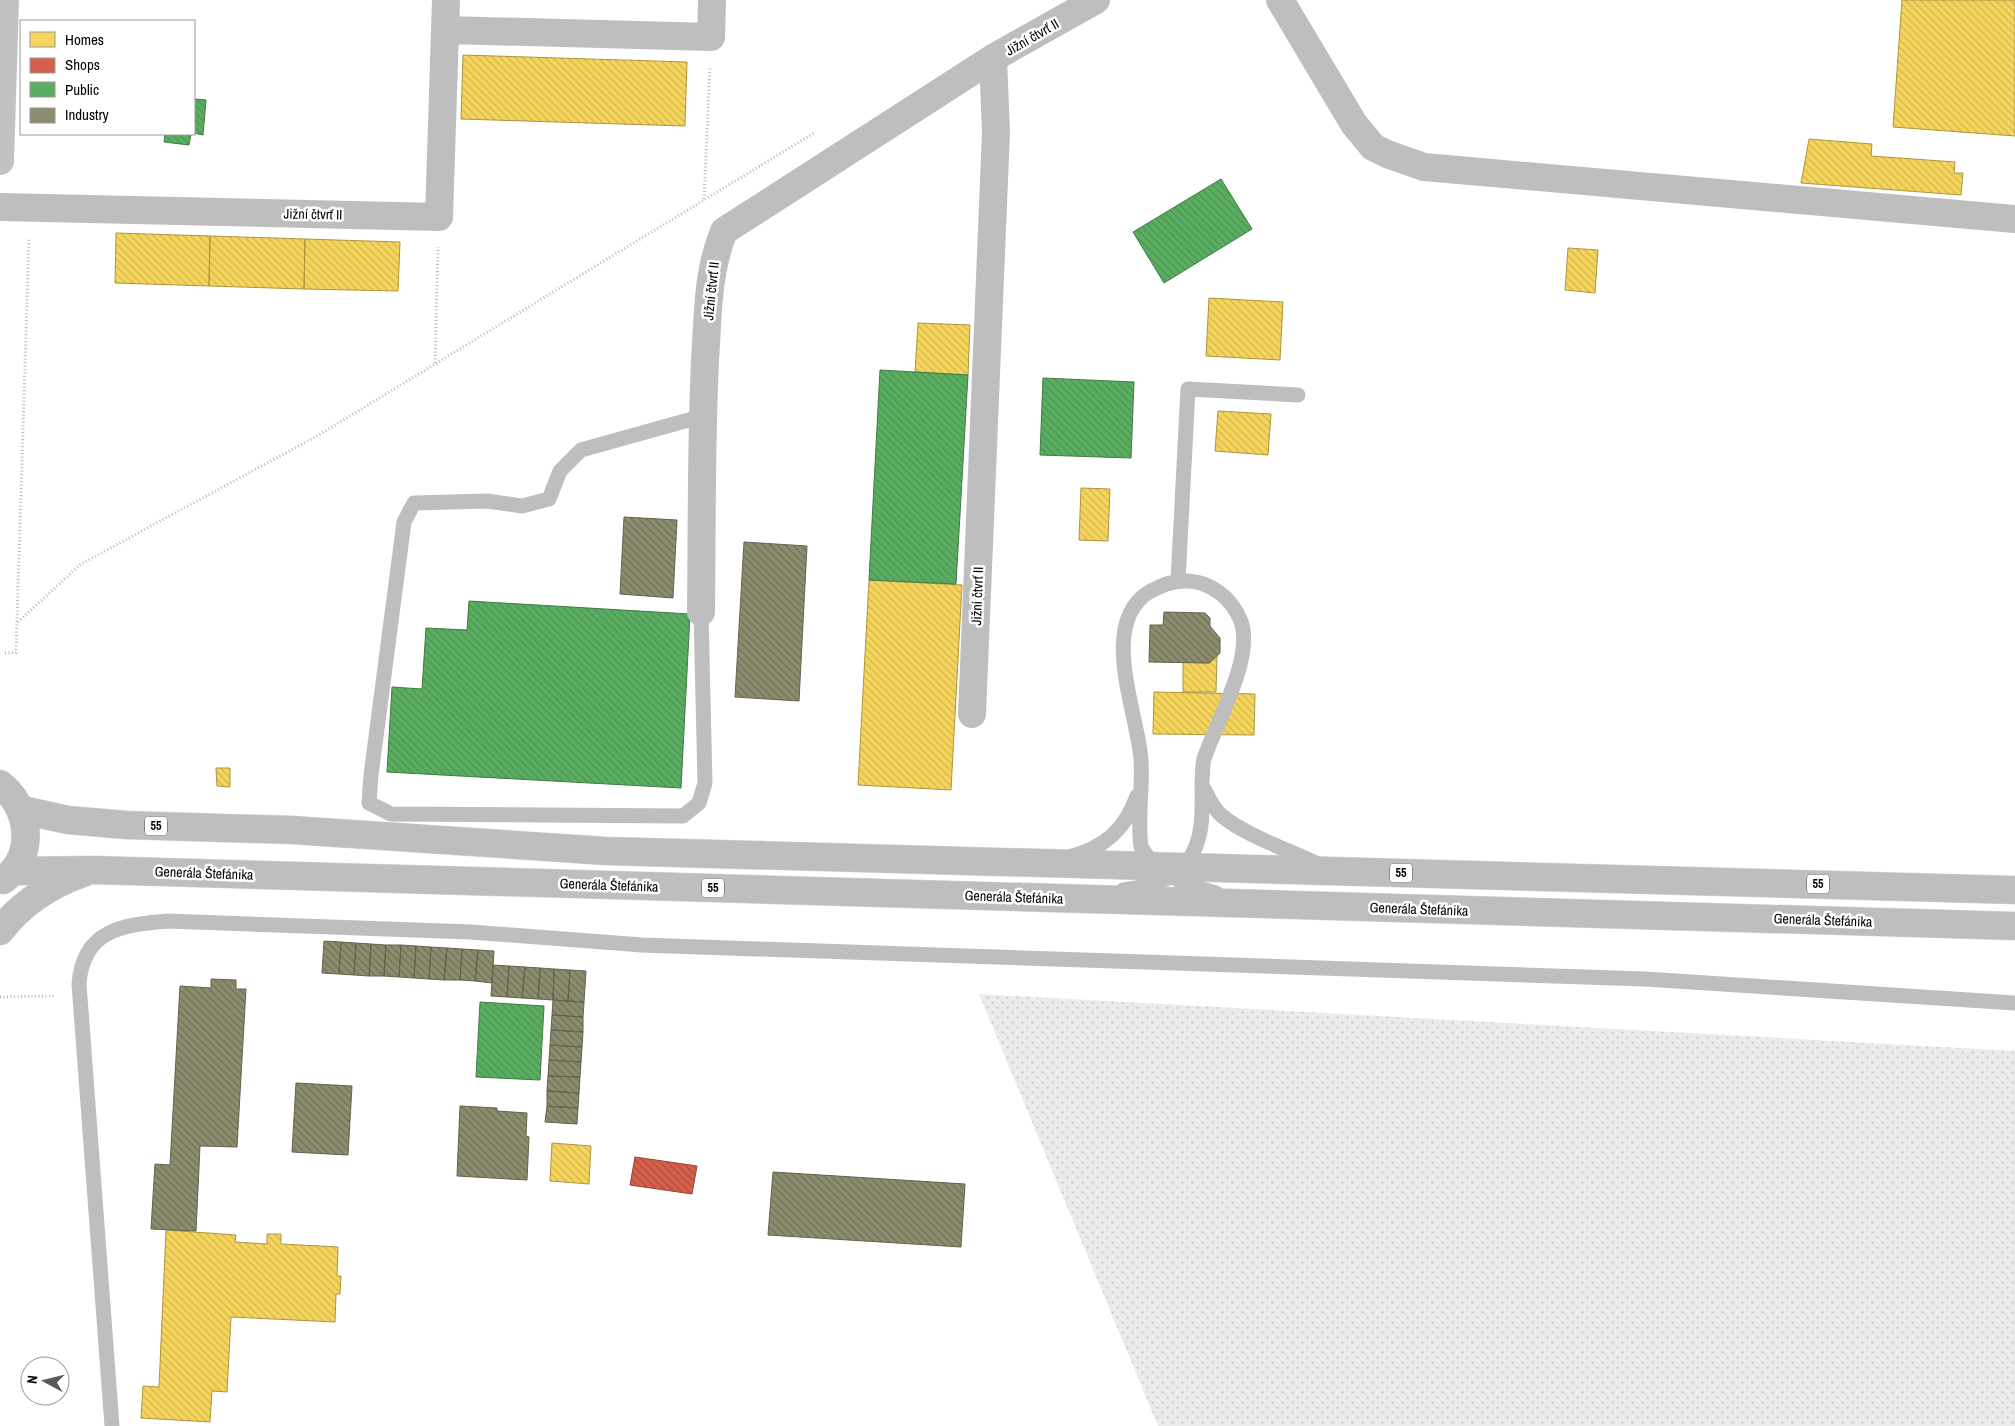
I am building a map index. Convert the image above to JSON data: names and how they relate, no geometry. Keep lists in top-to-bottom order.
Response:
{
  "streets": {
    "main road": ["Jižní čtvrť II", "55", "Generála Štefánika"]
  },
  "crossings": [
    ["55", "Generála Štefánika"]
  ],
  "legend": [
    "Homes",
    "Shops",
    "Public",
    "Industry"
  ],
  "north": "left"
}
